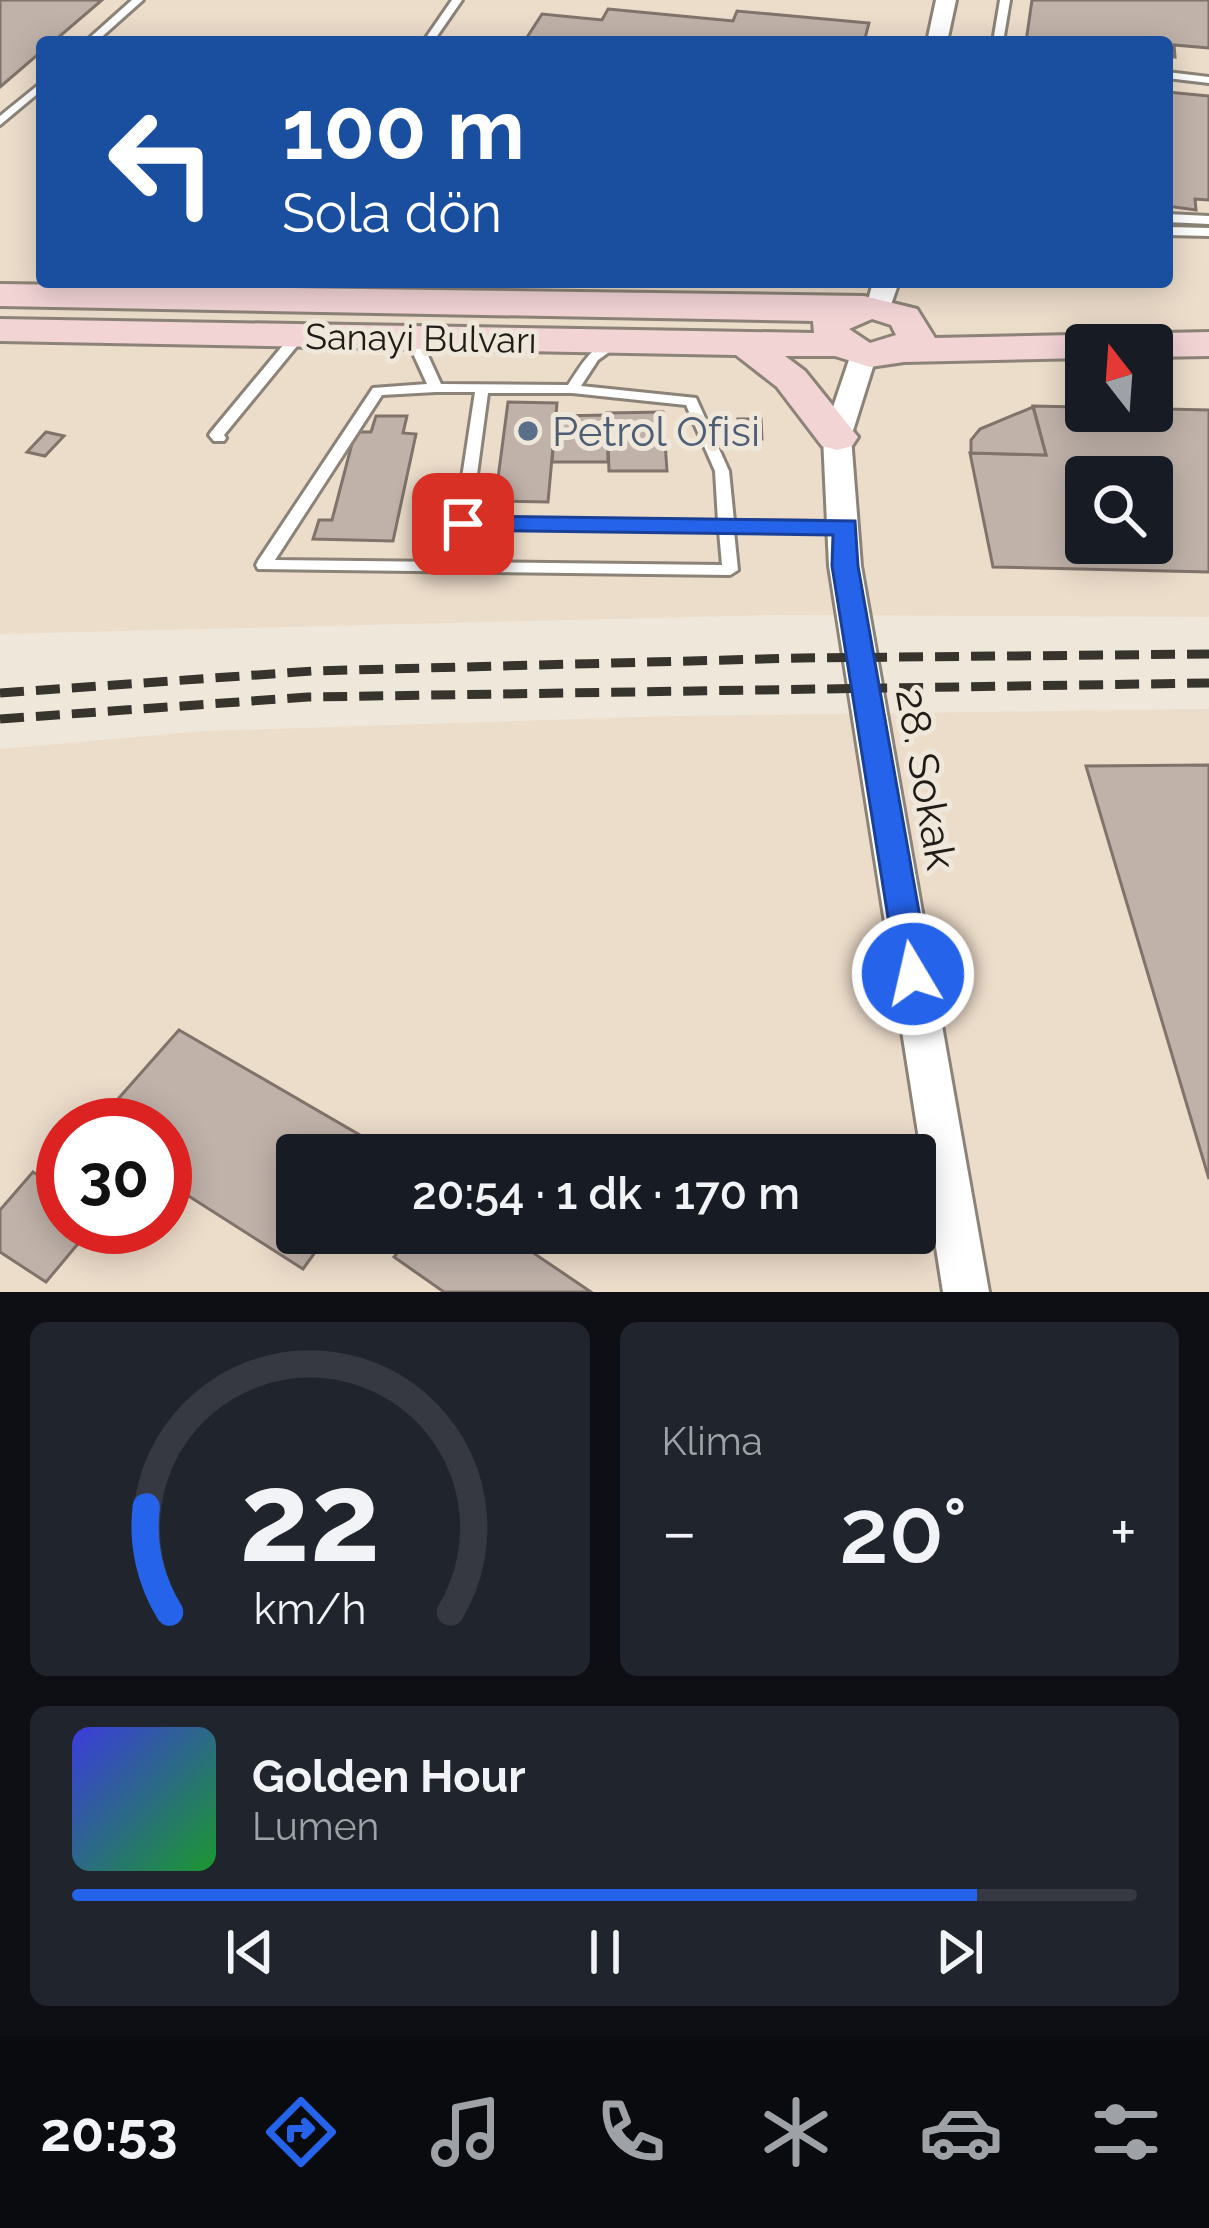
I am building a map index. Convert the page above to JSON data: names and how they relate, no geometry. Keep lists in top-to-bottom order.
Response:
{
  "streets": {
    "main road": ["Sanayi Bulvarı"],
    "street": ["28. Sokak"]
  },
  "crossings": [
    ["Sanayi Bulvarı", "28. Sokak"]
  ],
  "places": ["Petrol Ofisi"],
  "north": "top",
  "page": {
    "turn": ["100 m", "Sola dön"],
    "limit": "30",
    "trip": "20:54 · 1 dk · 170 m",
    "tile": "Klima",
    "heat": ["−", "20°", "+"],
    "song": ["Golden Hour", "Lumen"],
    "tabs": "20:53",
    "gauge": ["22", "km/h"]
  }
}
